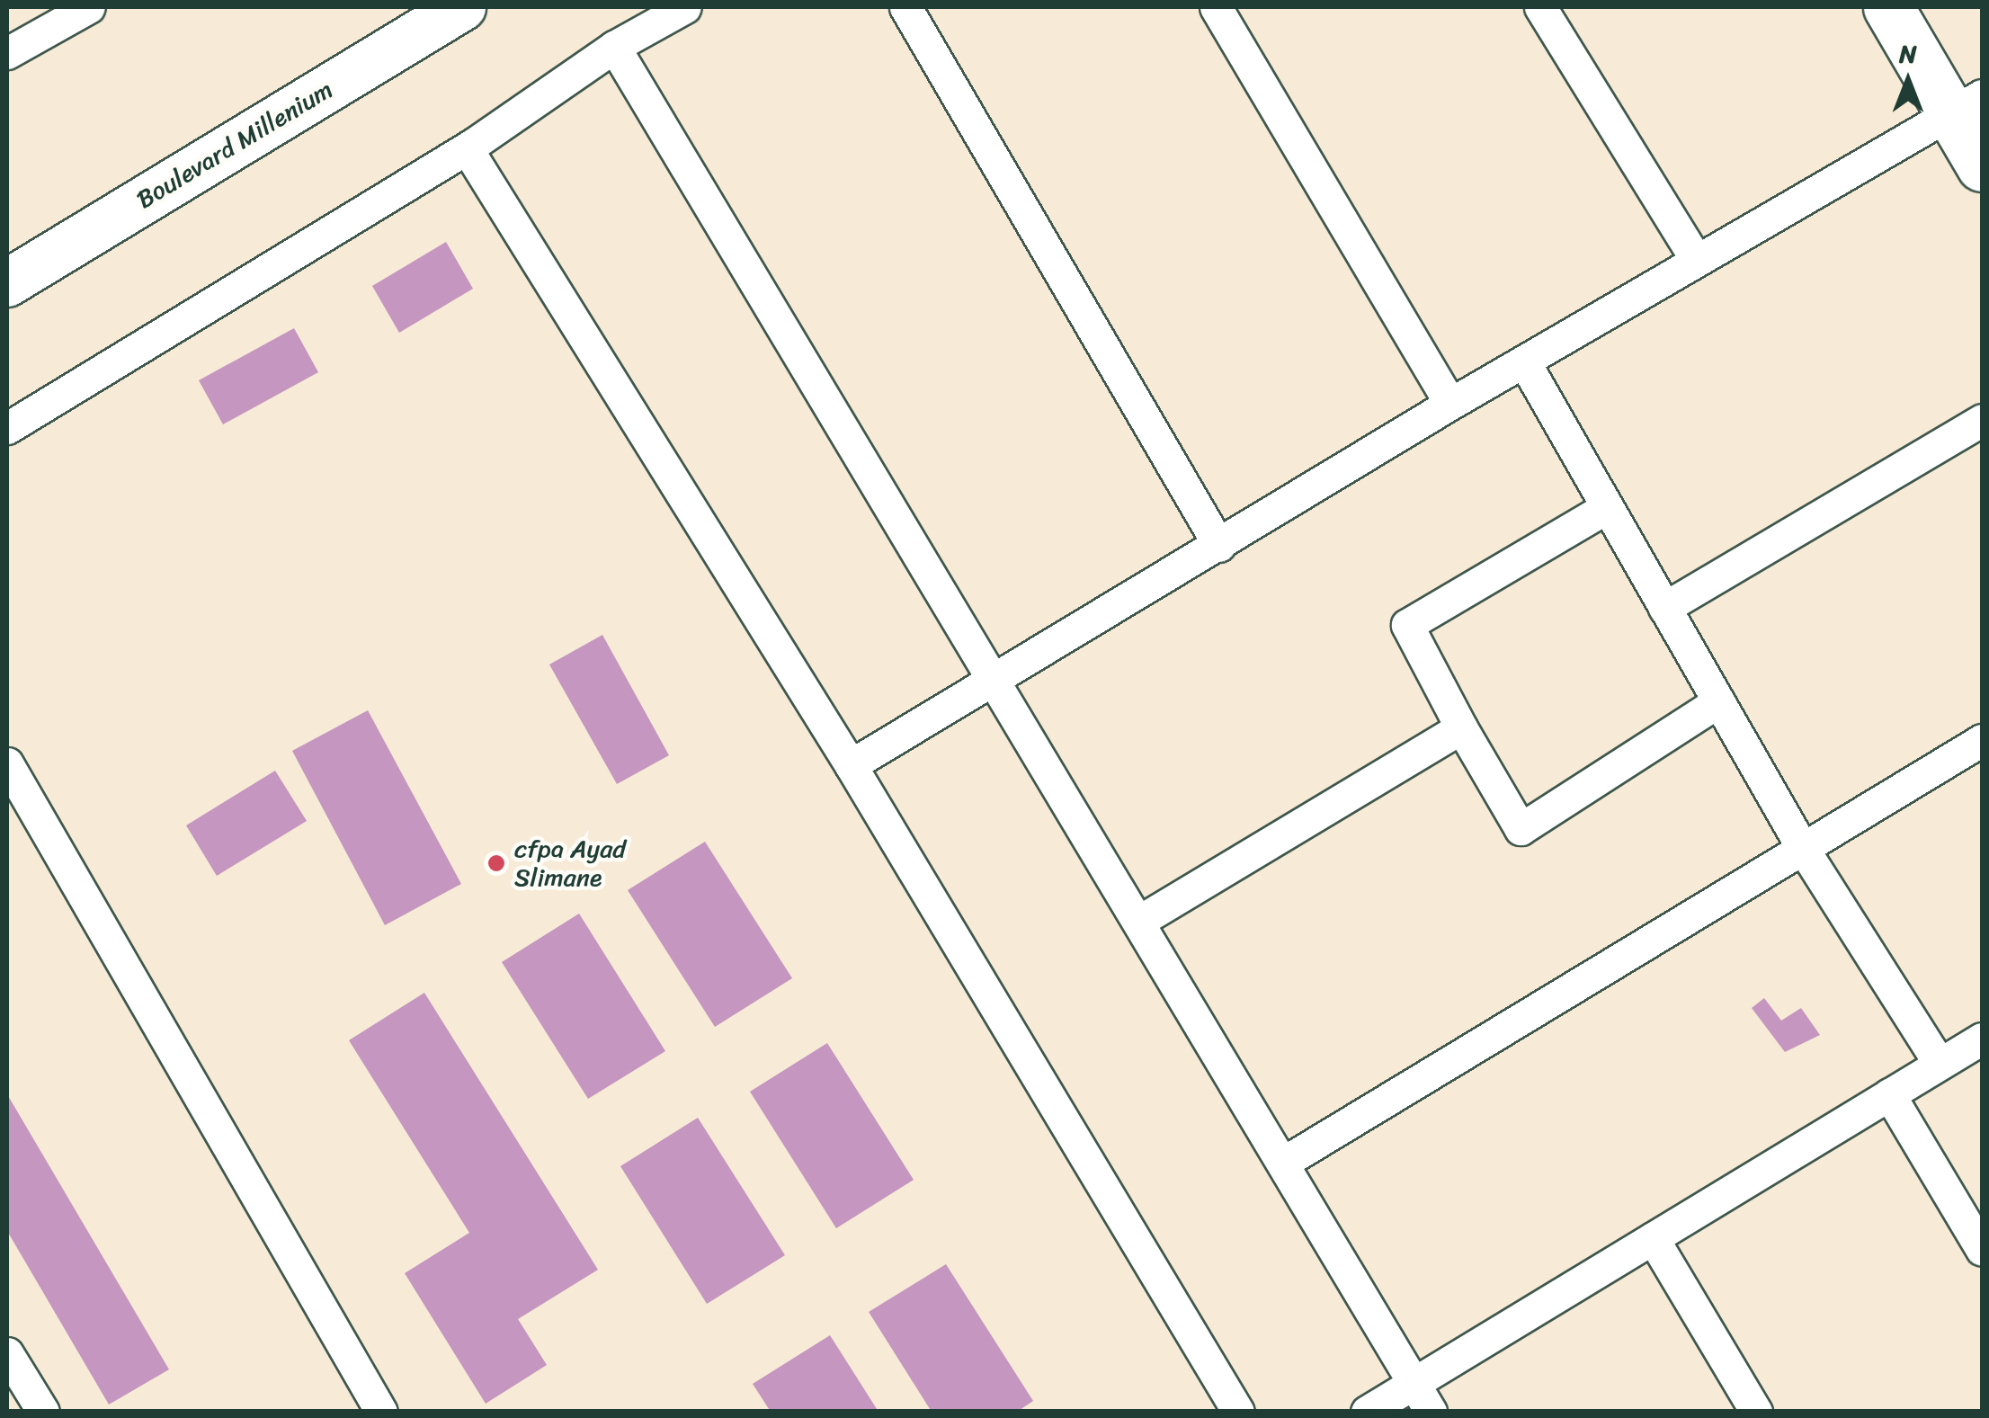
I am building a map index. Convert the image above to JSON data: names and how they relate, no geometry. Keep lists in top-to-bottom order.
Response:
{
  "streets": {
    "main road": ["Boulevard Millenium"]
  },
  "places": ["cfpa Ayad Slimane"],
  "north": "top"
}
